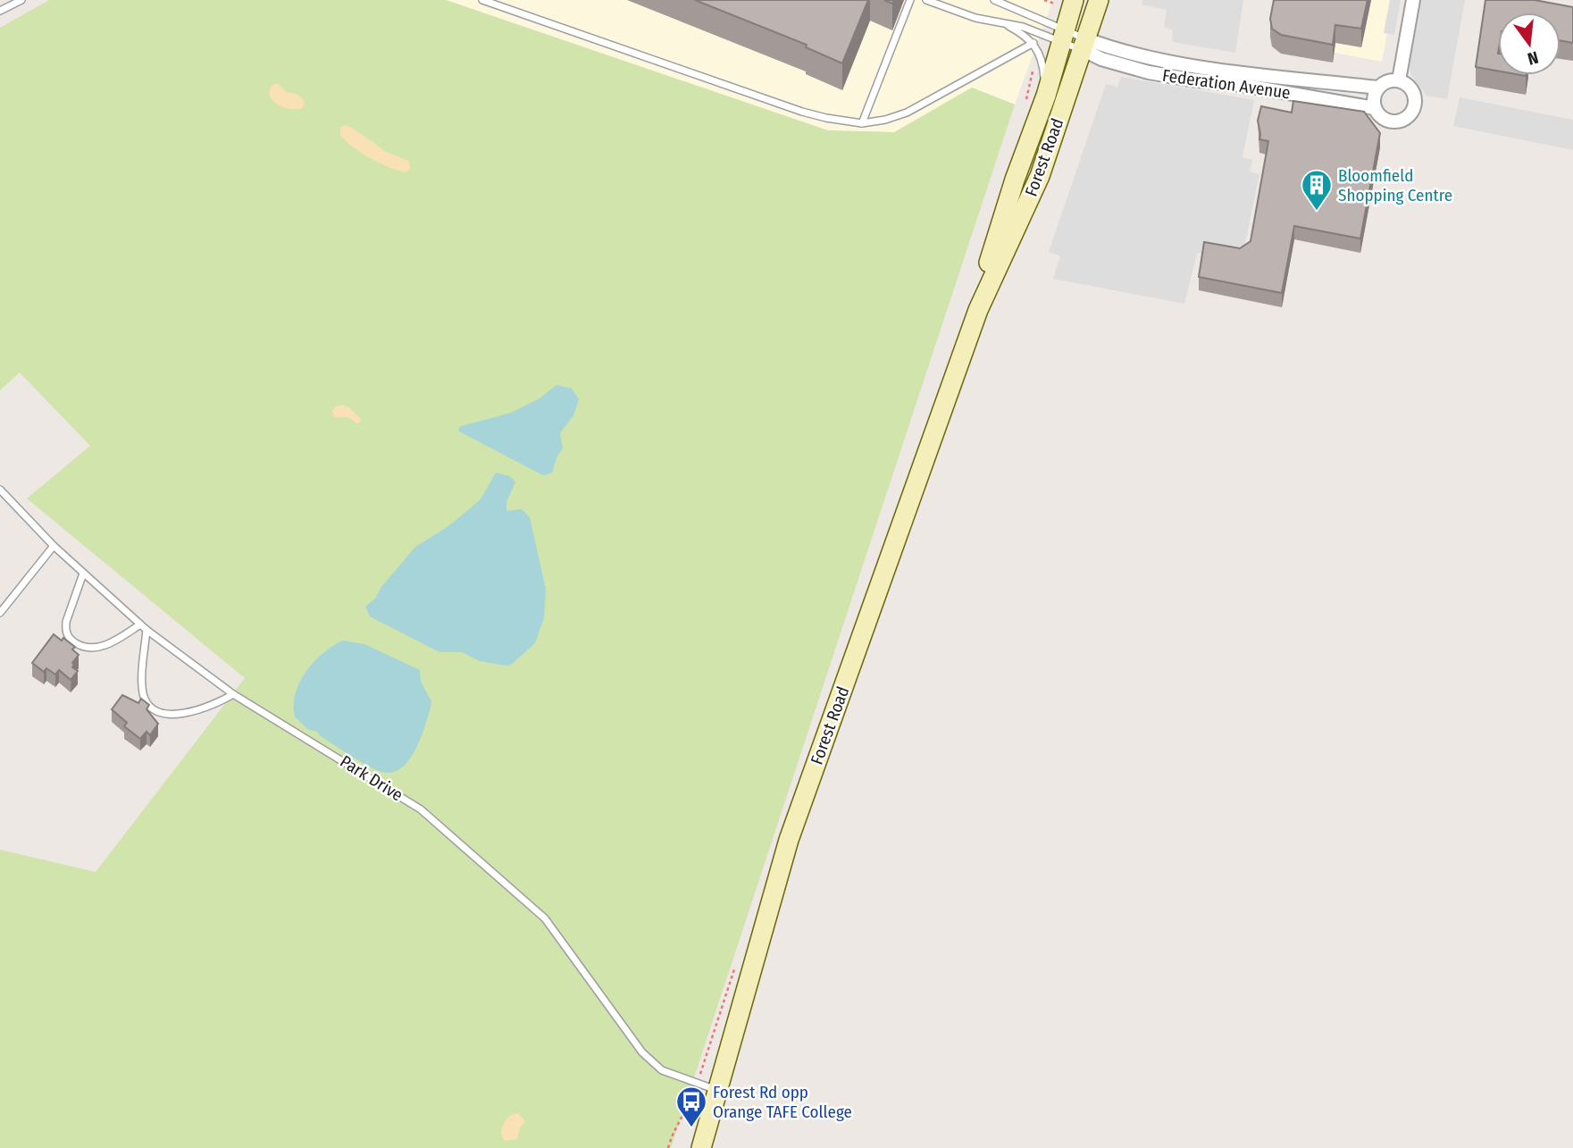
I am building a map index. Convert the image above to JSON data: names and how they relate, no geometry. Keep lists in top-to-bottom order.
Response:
{
  "streets": {
    "main road": ["Forest Road"],
    "street": ["Federation Avenue"],
    "lane": ["Park Drive"]
  },
  "crossings": [
    ["Federation Avenue", "Forest Road"],
    ["Forest Road", "Park Drive"]
  ],
  "places": {
    "building": ["Bloomfield Shopping Centre"],
    "bus stop": ["Forest Rd opp Orange TAFE College"]
  },
  "north": "bottom"
}
